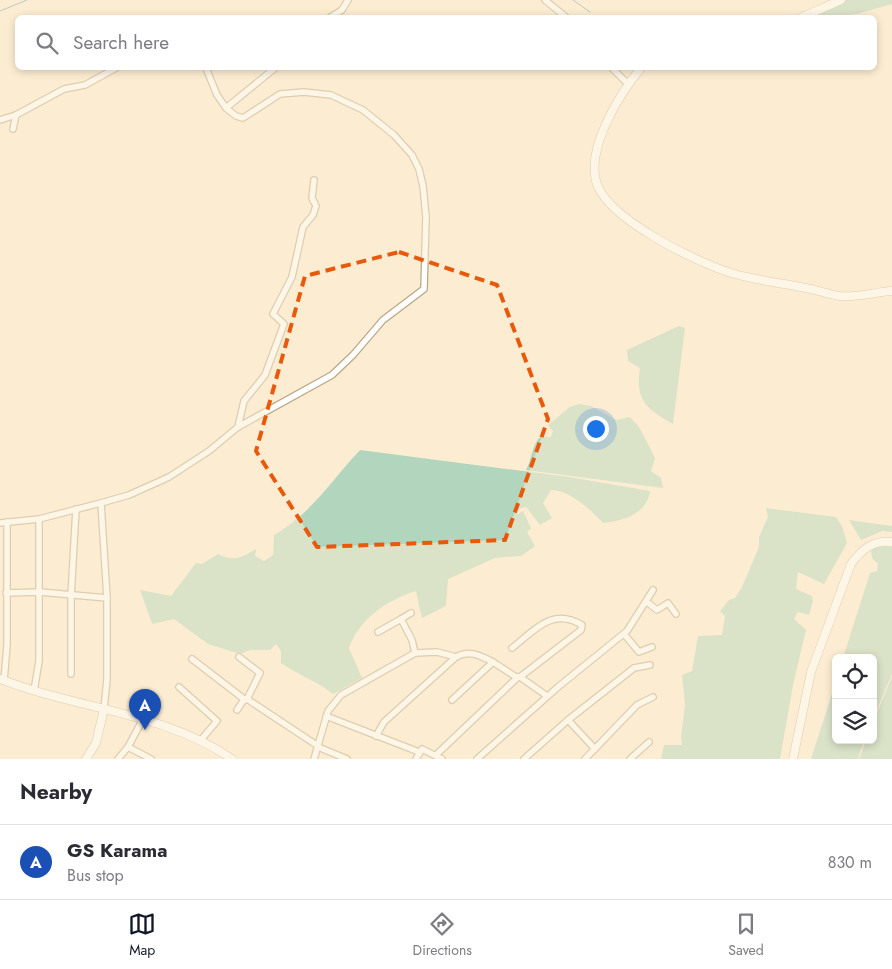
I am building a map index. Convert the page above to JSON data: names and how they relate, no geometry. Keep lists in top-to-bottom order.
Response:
{
  "page": {
    "search": "Search here",
    "pins": "A",
    "heading": "Nearby",
    "list": [
      {
        "mark": "A",
        "name": "GS Karama",
        "note": "Bus stop",
        "value": "830 m"
      }
    ],
    "nav": ["Map", "Directions", "Saved"]
  }
}
